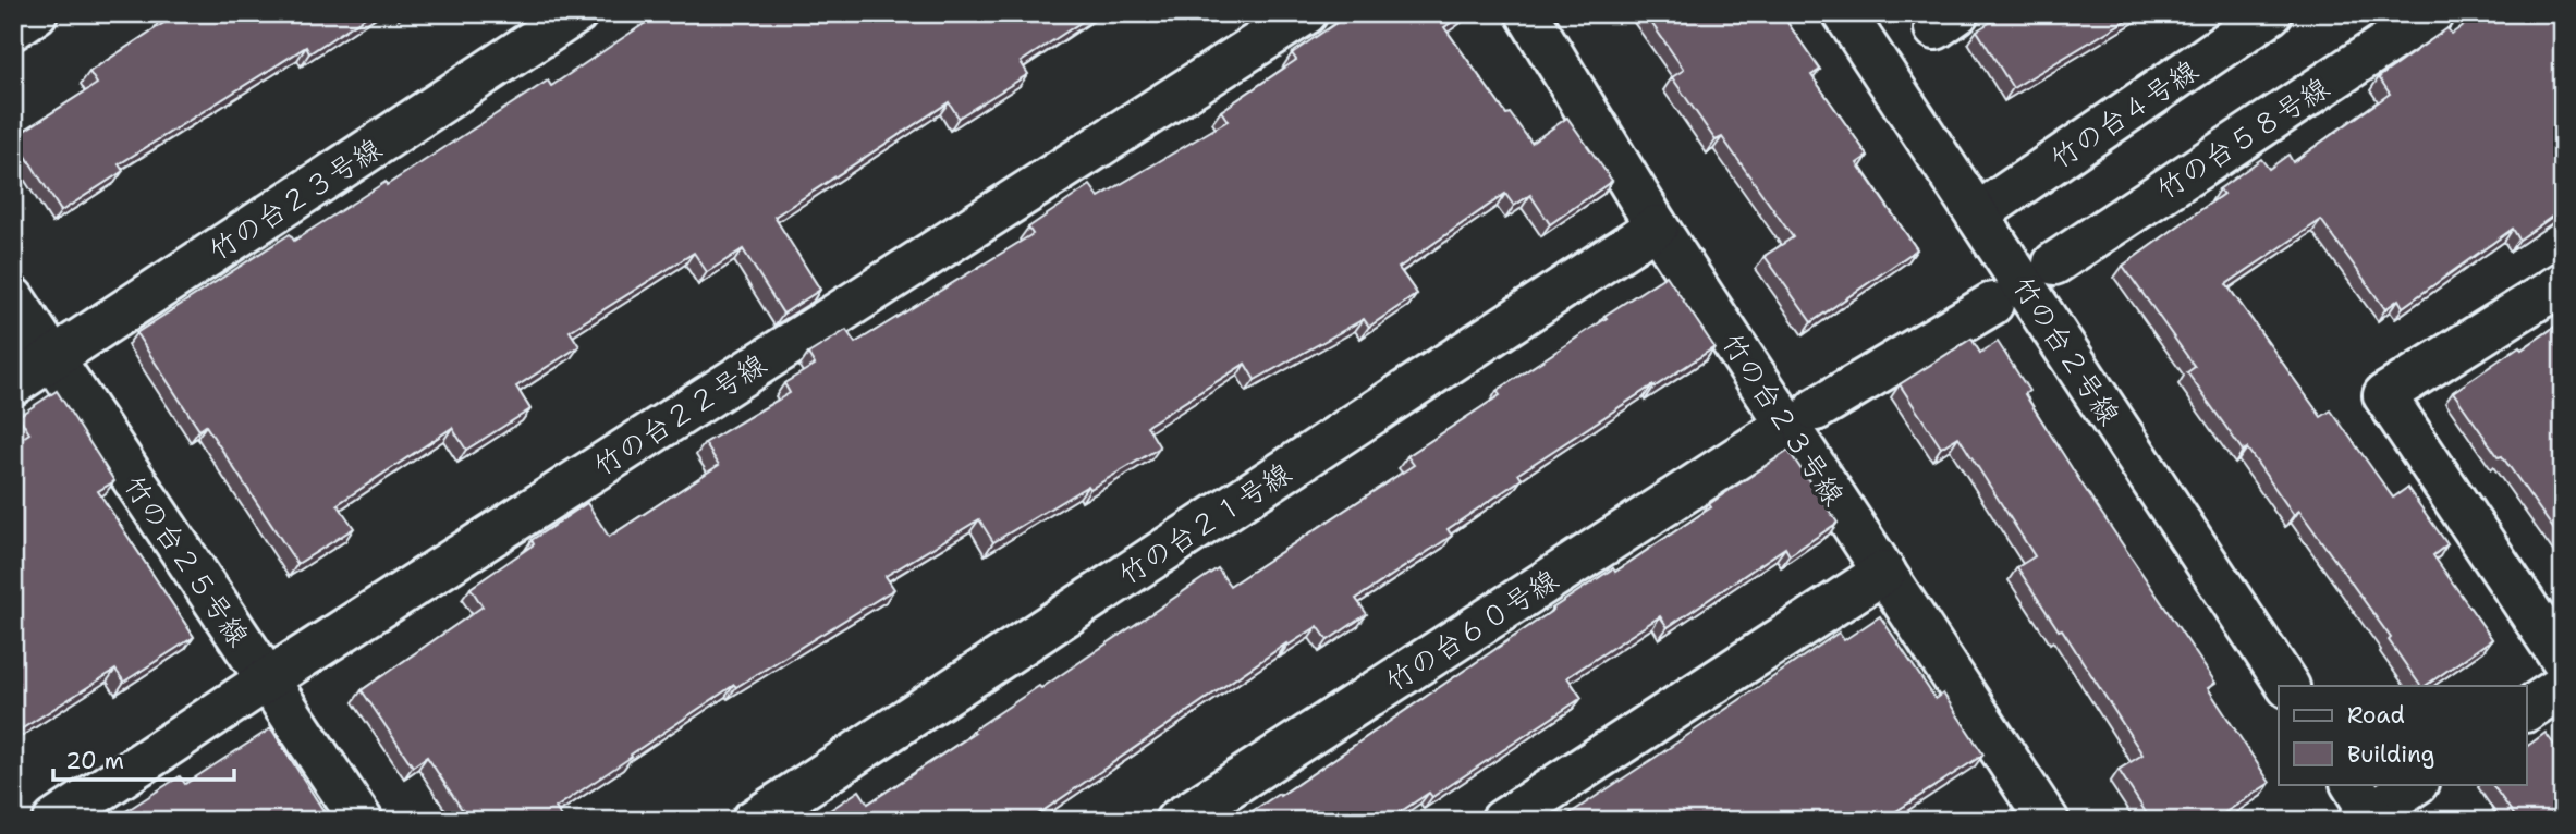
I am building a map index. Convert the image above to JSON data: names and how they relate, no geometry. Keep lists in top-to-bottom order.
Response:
{
  "streets": {
    "street": [
      "竹の台４号線",
      "竹の台５８号線",
      "竹の台２３号線",
      "竹の台２号線",
      "竹の台２２号線",
      "竹の台２１号線",
      "竹の台２５号線",
      "竹の台６０号線"
    ]
  },
  "crossings": [
    ["竹の台４号線", "竹の台２号線"],
    ["竹の台２３号線", "竹の台２１号線"],
    ["竹の台２３号線", "竹の台２５号線"],
    ["竹の台２２号線", "竹の台２５号線"]
  ],
  "legend": ["Road", "Building"],
  "scale_bar": "20 m"
}
